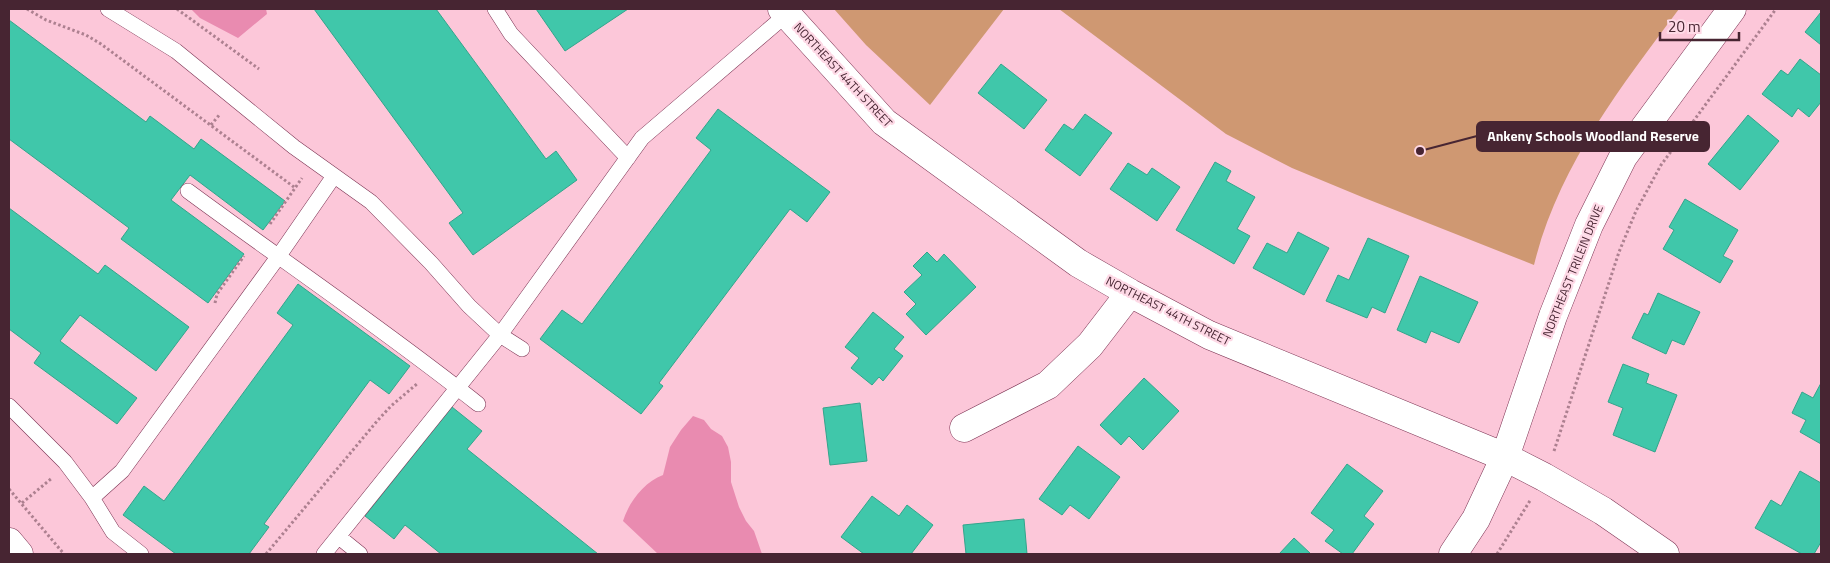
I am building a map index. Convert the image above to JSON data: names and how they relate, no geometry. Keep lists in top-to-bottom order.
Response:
{
  "streets": {
    "street": ["NORTHEAST 44TH STREET", "NORTHEAST TRILEIN DRIVE"]
  },
  "crossings": [
    ["NORTHEAST 44TH STREET", "NORTHEAST TRILEIN DRIVE"]
  ],
  "places": ["Ankeny Schools Woodland Reserve"],
  "scale_bar": "20 m"
}
